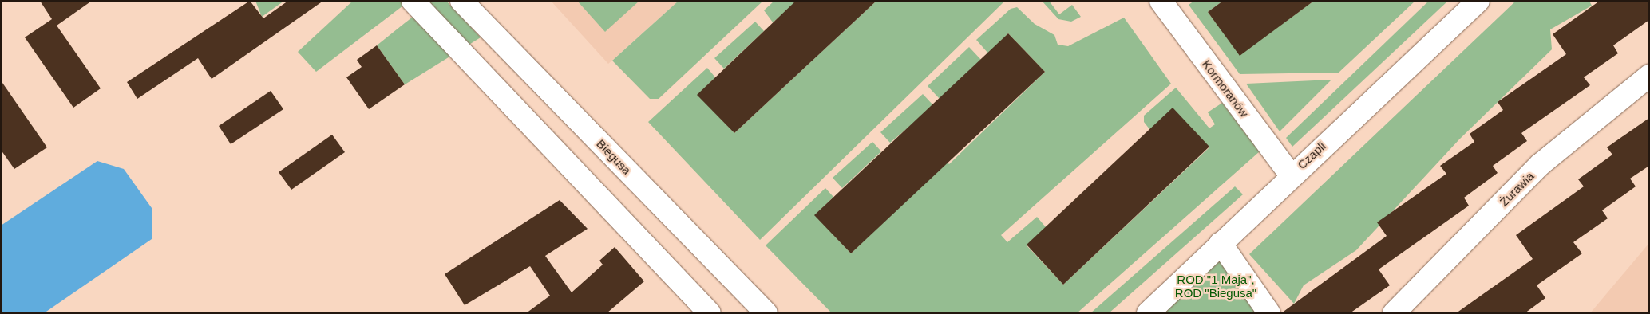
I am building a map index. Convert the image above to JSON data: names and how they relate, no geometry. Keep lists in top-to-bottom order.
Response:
{
  "streets": {
    "street": [
      "Kormoranów",
      "Czapli",
      "Biegusa",
      "Żurawia"
    ]
  },
  "crossings": [
    ["Kormoranów", "Czapli"]
  ],
  "parks": ["ROD \"1 Maja\", ROD \"Biegusa\""]
}
